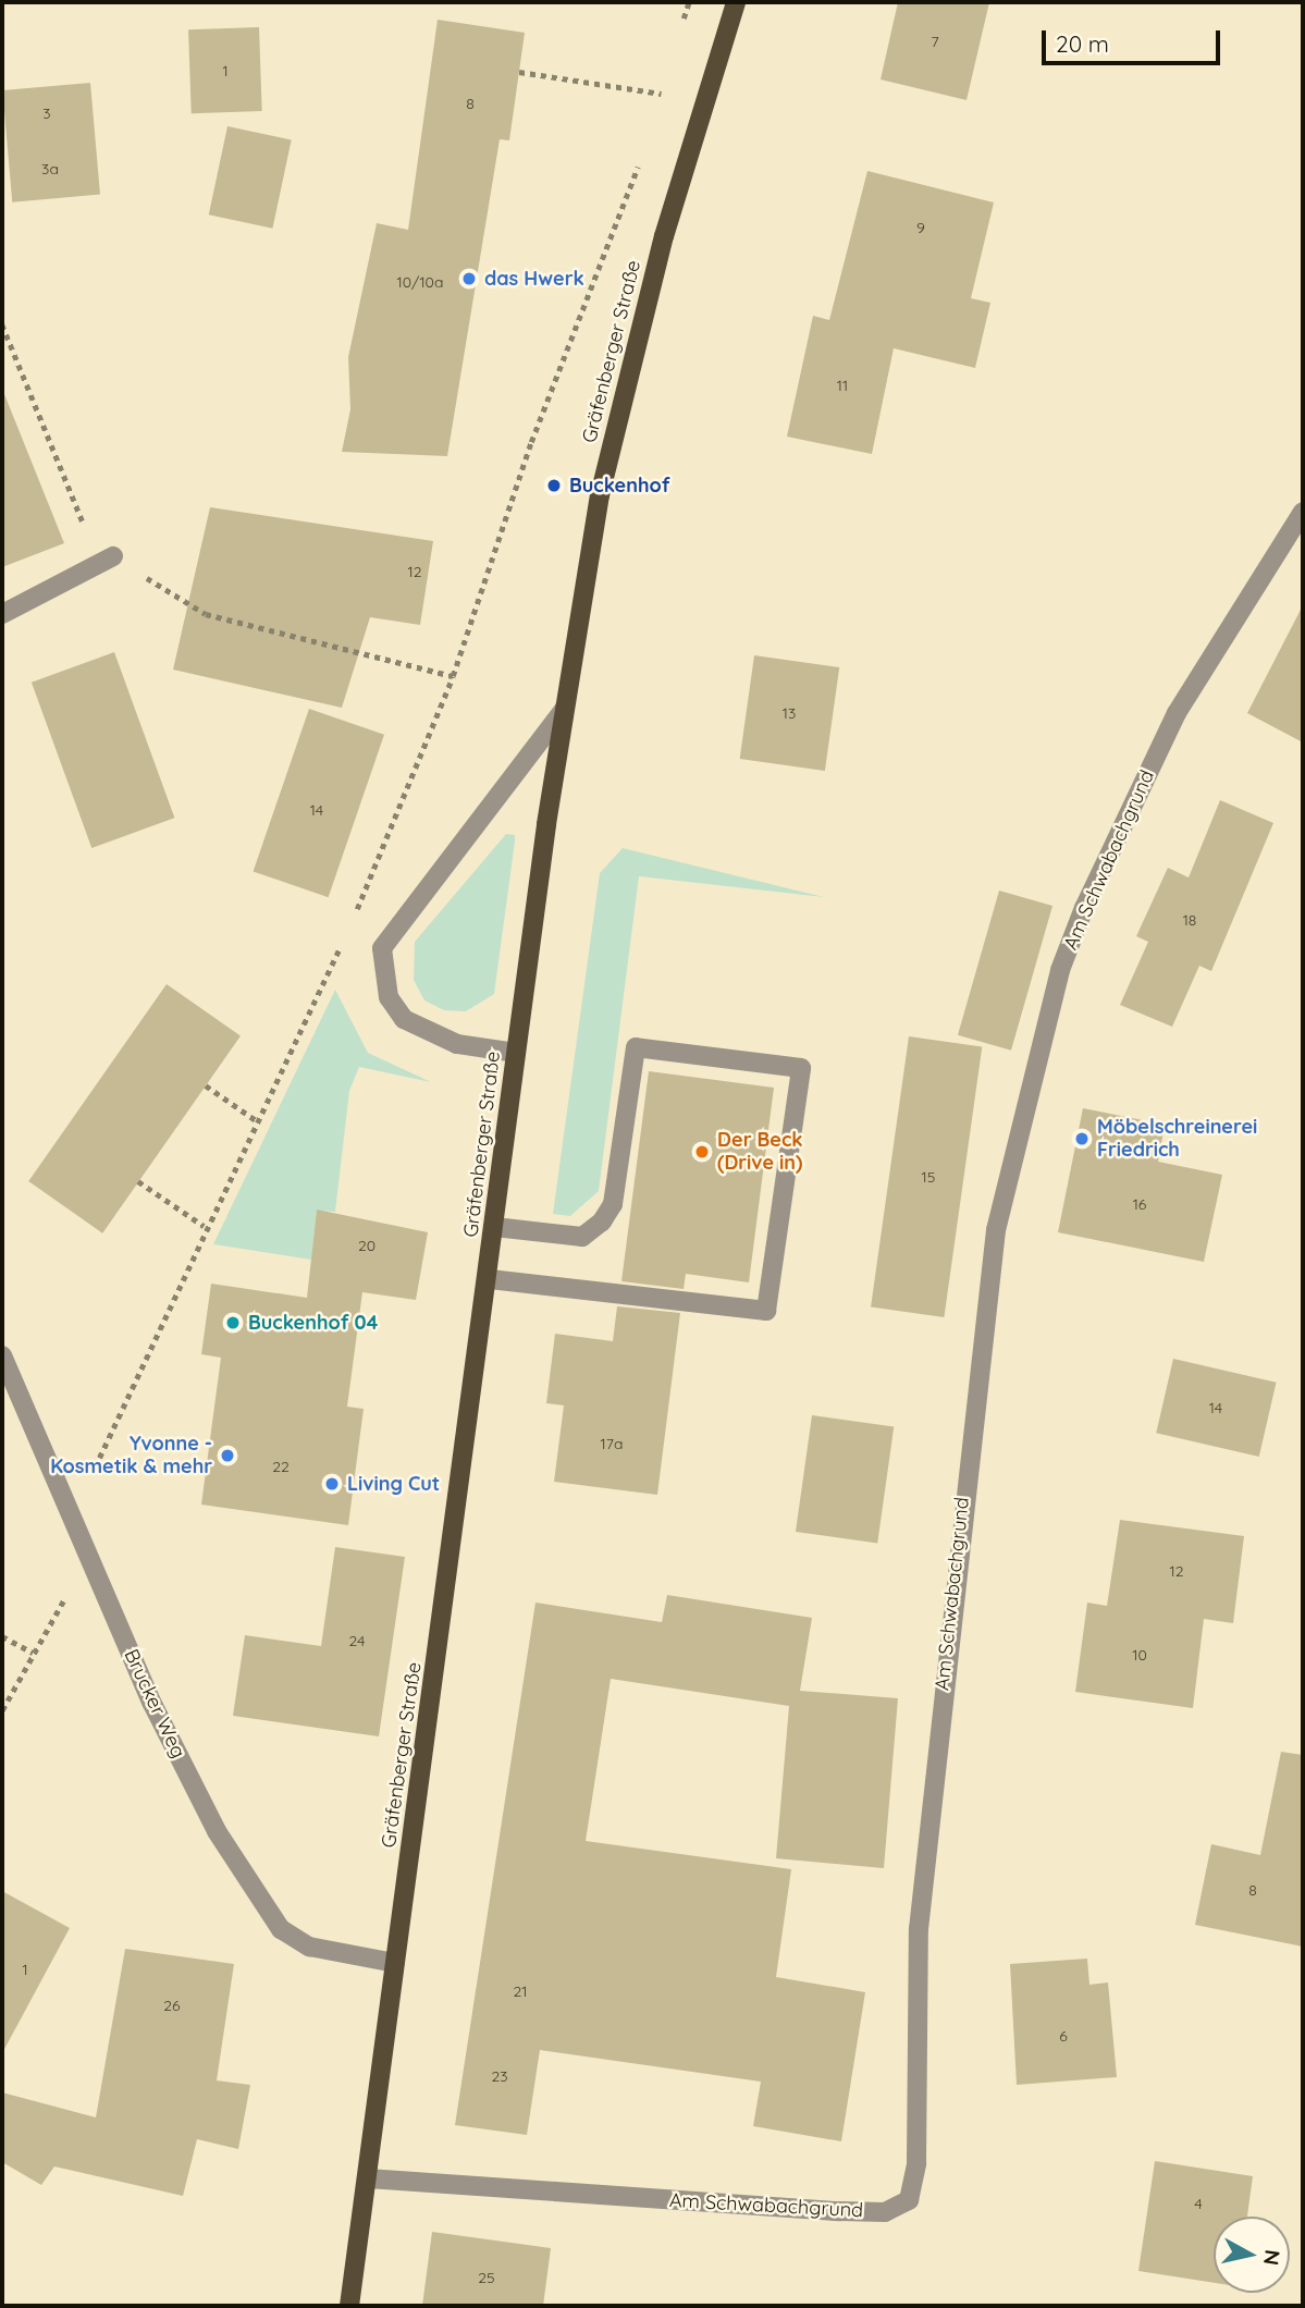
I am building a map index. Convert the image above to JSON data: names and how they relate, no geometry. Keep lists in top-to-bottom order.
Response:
{
  "streets": {
    "main road": ["Gräfenberger Straße"],
    "street": ["Am Schwabachgrund", "Brucker Weg"]
  },
  "crossings": [
    ["Gräfenberger Straße", "Am Schwabachgrund"],
    ["Gräfenberger Straße", "Brucker Weg"]
  ],
  "places": [
    "das Hwerk",
    "Buckenhof",
    "Möbelschreinerei Friedrich",
    "Der Beck (Drive in)",
    "Buckenhof 04",
    "Yvonne - Kosmetik & mehr",
    "Living Cut"
  ],
  "house_numbers": [
    "7",
    "1",
    "8",
    "3",
    "3a",
    "9",
    "10/10a",
    "11",
    "12",
    "13",
    "14",
    "18",
    "15",
    "16",
    "20",
    "14",
    "17a",
    "22",
    "12",
    "24",
    "10",
    "8",
    "1",
    "21",
    "26",
    "6",
    "23",
    "4",
    "25"
  ],
  "scale_bar": "20 m",
  "north": "right"
}
